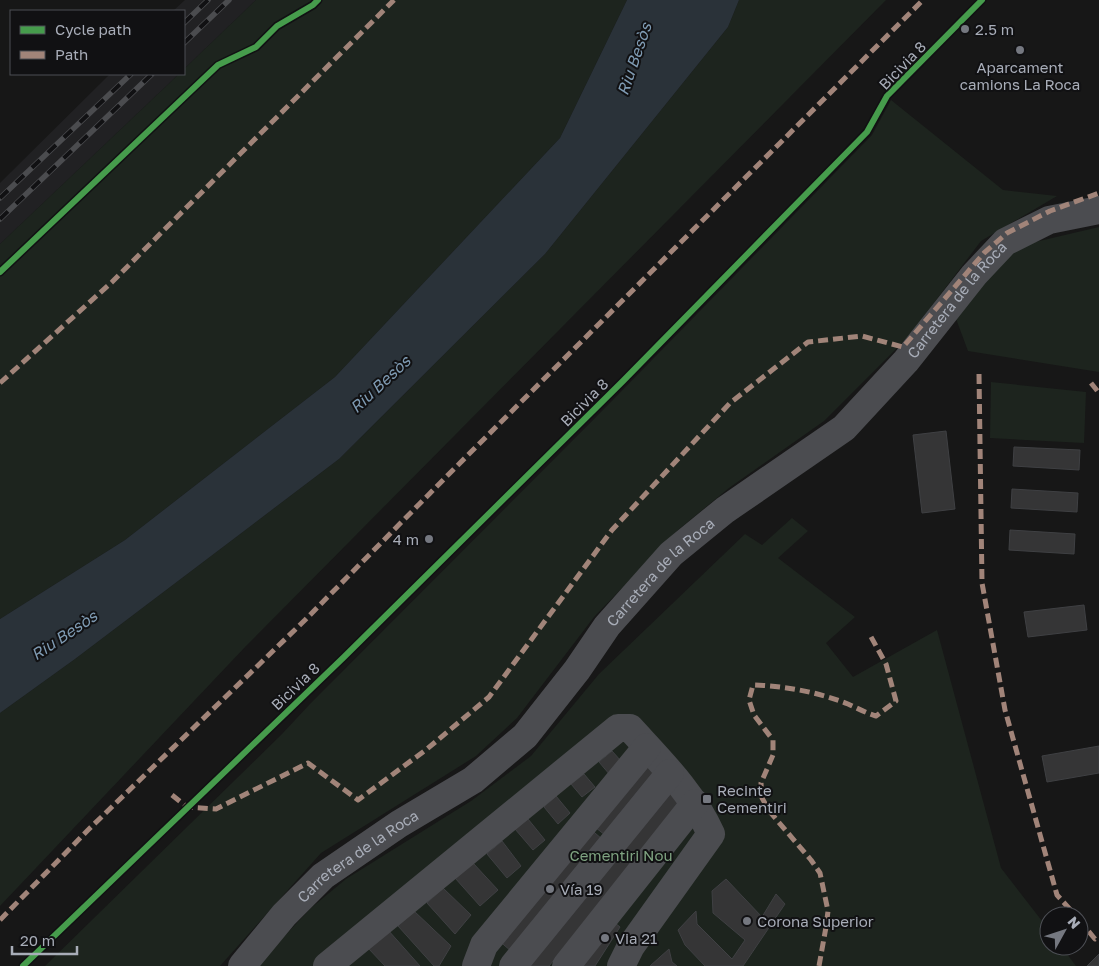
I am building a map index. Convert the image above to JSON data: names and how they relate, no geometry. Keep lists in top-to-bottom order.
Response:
{
  "streets": {
    "street": ["Carretera de la Roca"],
    "cycle path": ["Bicivia 8"]
  },
  "water": ["Riu Besòs"],
  "parks": ["Cementiri Nou"],
  "places": {
    "other": [
      "2.5 m",
      "Aparcament camions La Roca",
      "4 m",
      "Vía 19",
      "Corona Superior",
      "Via 21"
    ],
    "transit": ["Recinte Cementiri"]
  },
  "legend": ["Cycle path", "Path"],
  "scale_bar": "20 m",
  "north": "top right"
}
